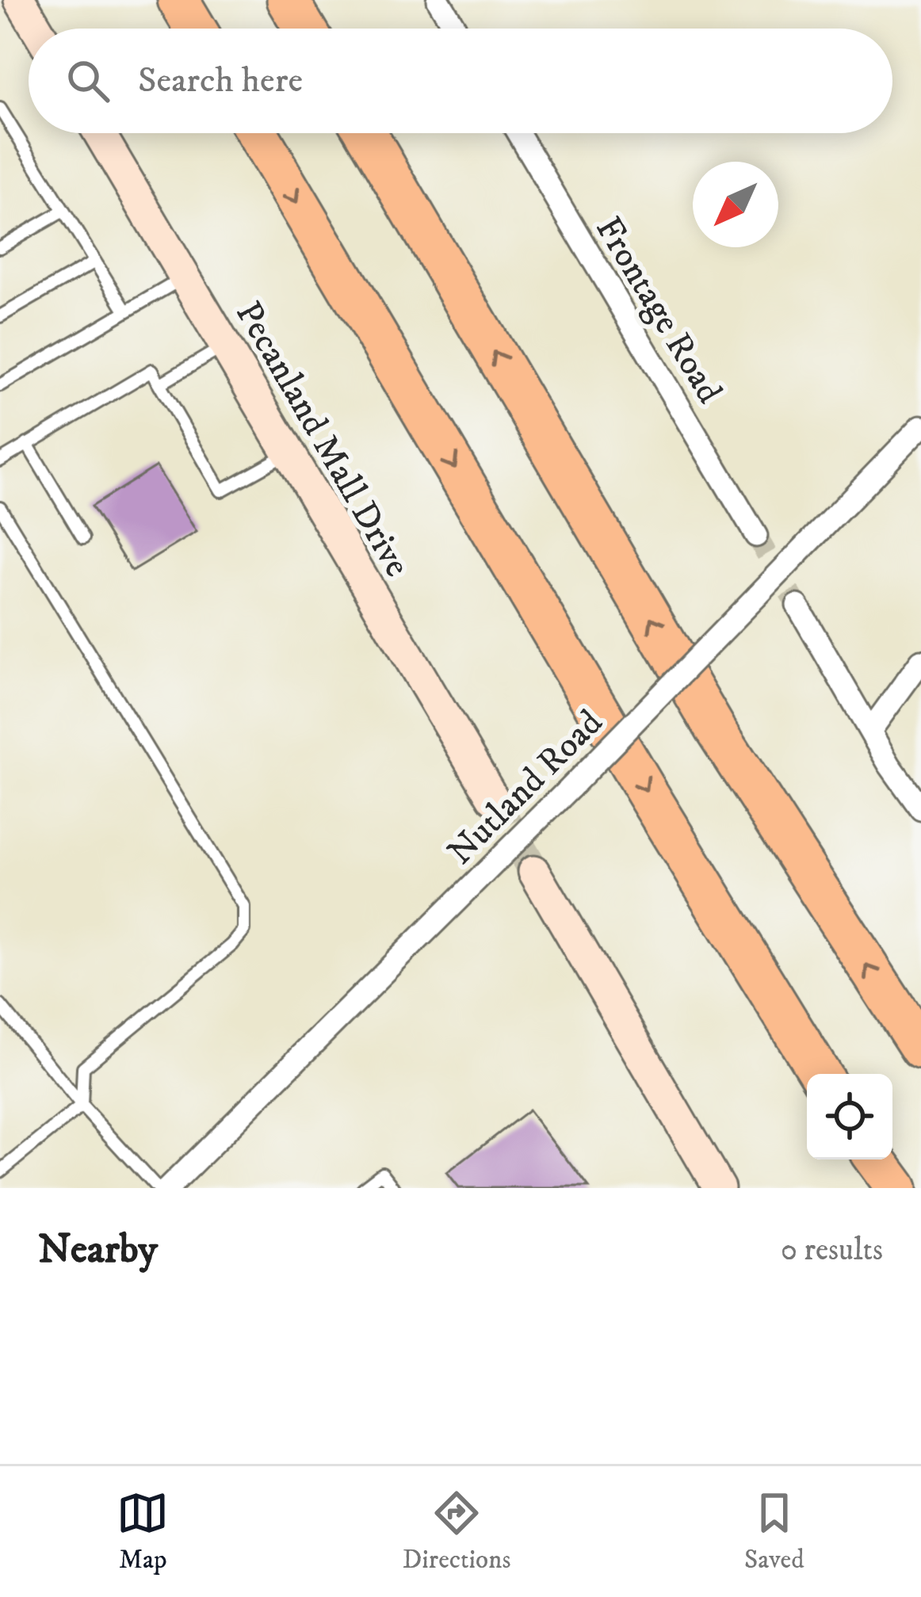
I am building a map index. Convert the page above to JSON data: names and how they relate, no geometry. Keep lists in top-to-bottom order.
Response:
{
  "streets": {
    "street": ["Frontage Road", "Pecanland Mall Drive", "Nutland Road"]
  },
  "north": "bottom left",
  "page": {
    "search": "Search here",
    "heading": ["Nearby", "0 results"],
    "nav": ["Map", "Directions", "Saved"]
  }
}
